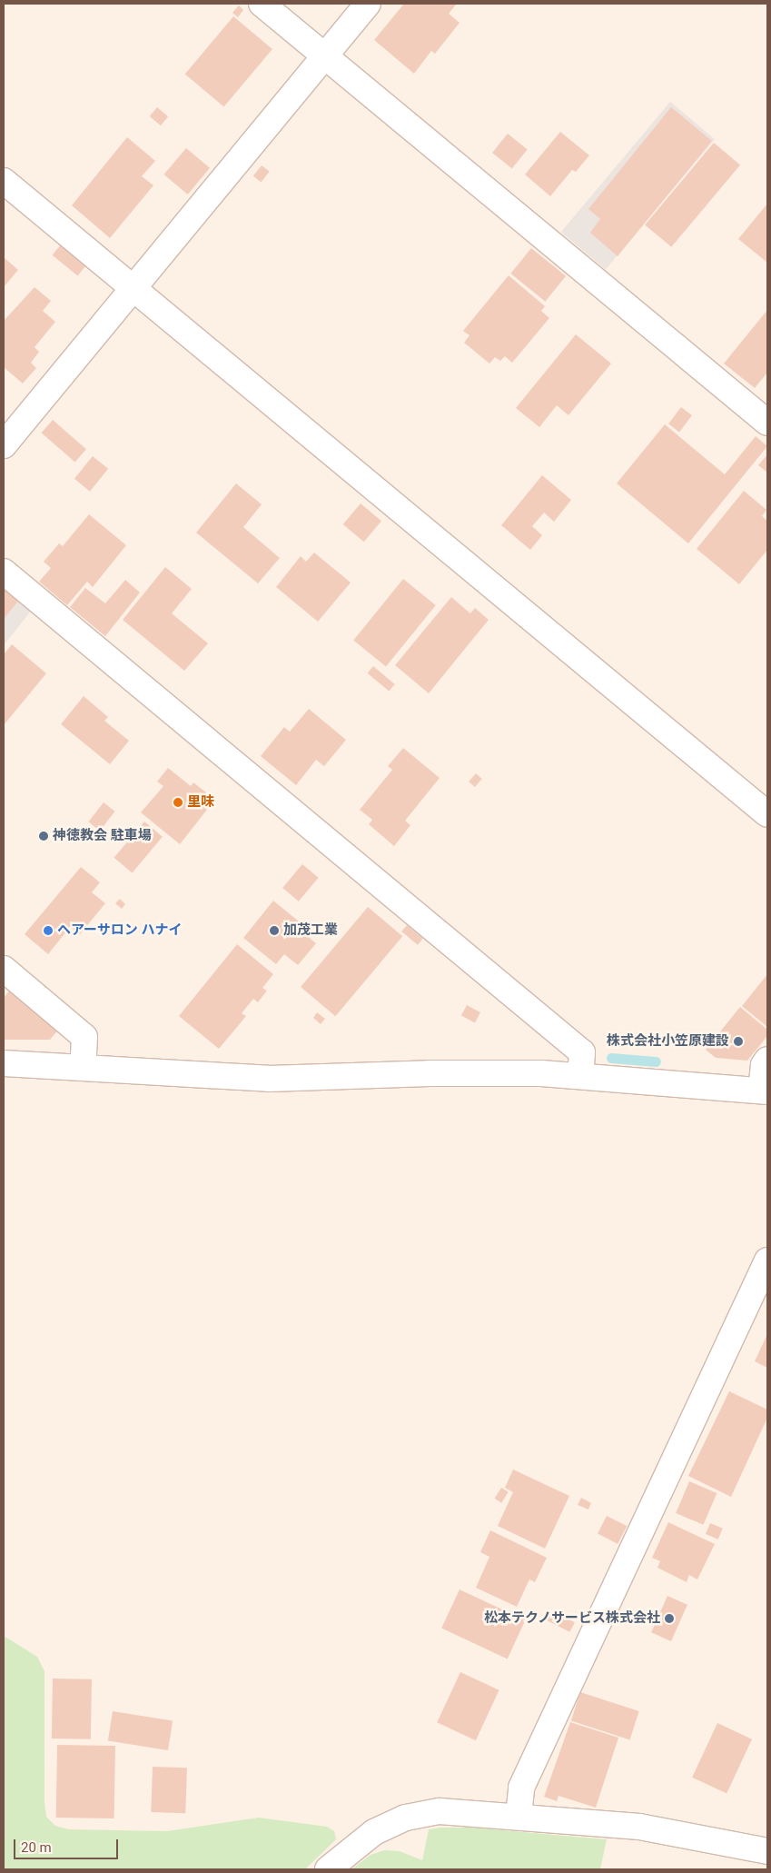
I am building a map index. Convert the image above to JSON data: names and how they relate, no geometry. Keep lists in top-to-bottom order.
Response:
{
  "places": [
    "里味",
    "神徳教会 駐車場",
    "ヘアーサロン ハナイ",
    "加茂工業",
    "株式会社小笠原建設",
    "松本テクノサービス株式会社"
  ],
  "scale_bar": "20 m"
}
